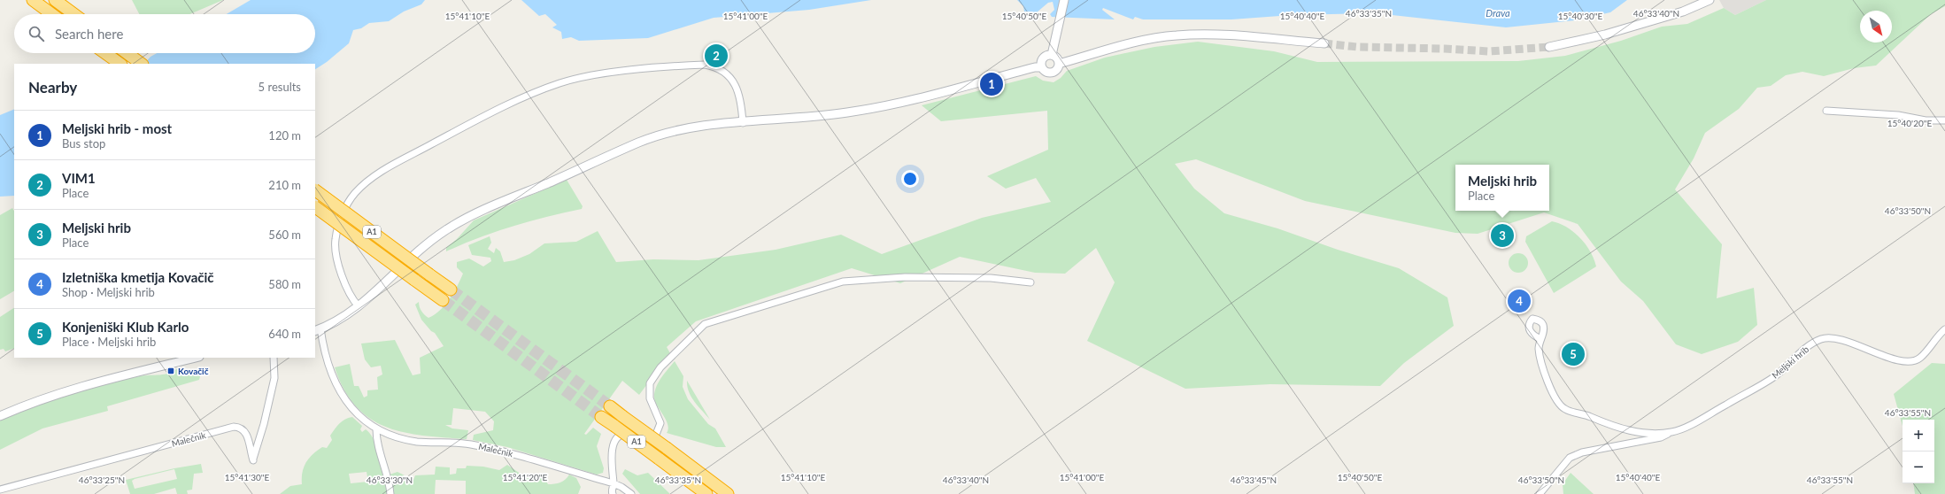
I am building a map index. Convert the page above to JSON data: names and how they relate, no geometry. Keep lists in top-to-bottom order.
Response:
{
  "streets": {
    "highway": ["A1"],
    "street": ["Meljski hrib", "Malečnik"]
  },
  "water": ["Drava"],
  "places": {
    "transit": ["Kovačič"]
  },
  "north": "bottom right",
  "page": {
    "search": "Search here",
    "pins": [
      "2",
      "1",
      "3",
      "4",
      "5"
    ],
    "heading": ["Nearby", "5 results"],
    "list": [
      {
        "mark": "1",
        "name": "Meljski hrib - most",
        "note": "Bus stop",
        "value": "120 m"
      },
      {
        "mark": "2",
        "name": "VIM1",
        "note": "Place",
        "value": "210 m"
      },
      {
        "mark": "3",
        "name": "Meljski hrib",
        "note": "Place",
        "value": "560 m"
      },
      {
        "mark": "4",
        "name": "Izletniška kmetija Kovačič",
        "note": "Shop · Meljski hrib",
        "value": "580 m"
      },
      {
        "mark": "5",
        "name": "Konjeniški Klub Karlo",
        "note": "Place · Meljski hrib",
        "value": "640 m"
      }
    ],
    "popup": ["Meljski hrib", "Place"],
    "map_buttons": ["+", "−"]
  },
  "coordinates": [
    "46°33'35\"N",
    "46°33'40\"N",
    "15°41'10\"E",
    "15°41'00\"E",
    "15°40'50\"E",
    "15°40'40\"E",
    "15°40'30\"E",
    "15°40'20\"E",
    "46°33'50\"N",
    "46°33'55\"N",
    "15°41'30\"E",
    "15°41'20\"E",
    "46°33'25\"N",
    "46°33'30\"N",
    "46°33'45\"N"
  ]
}
